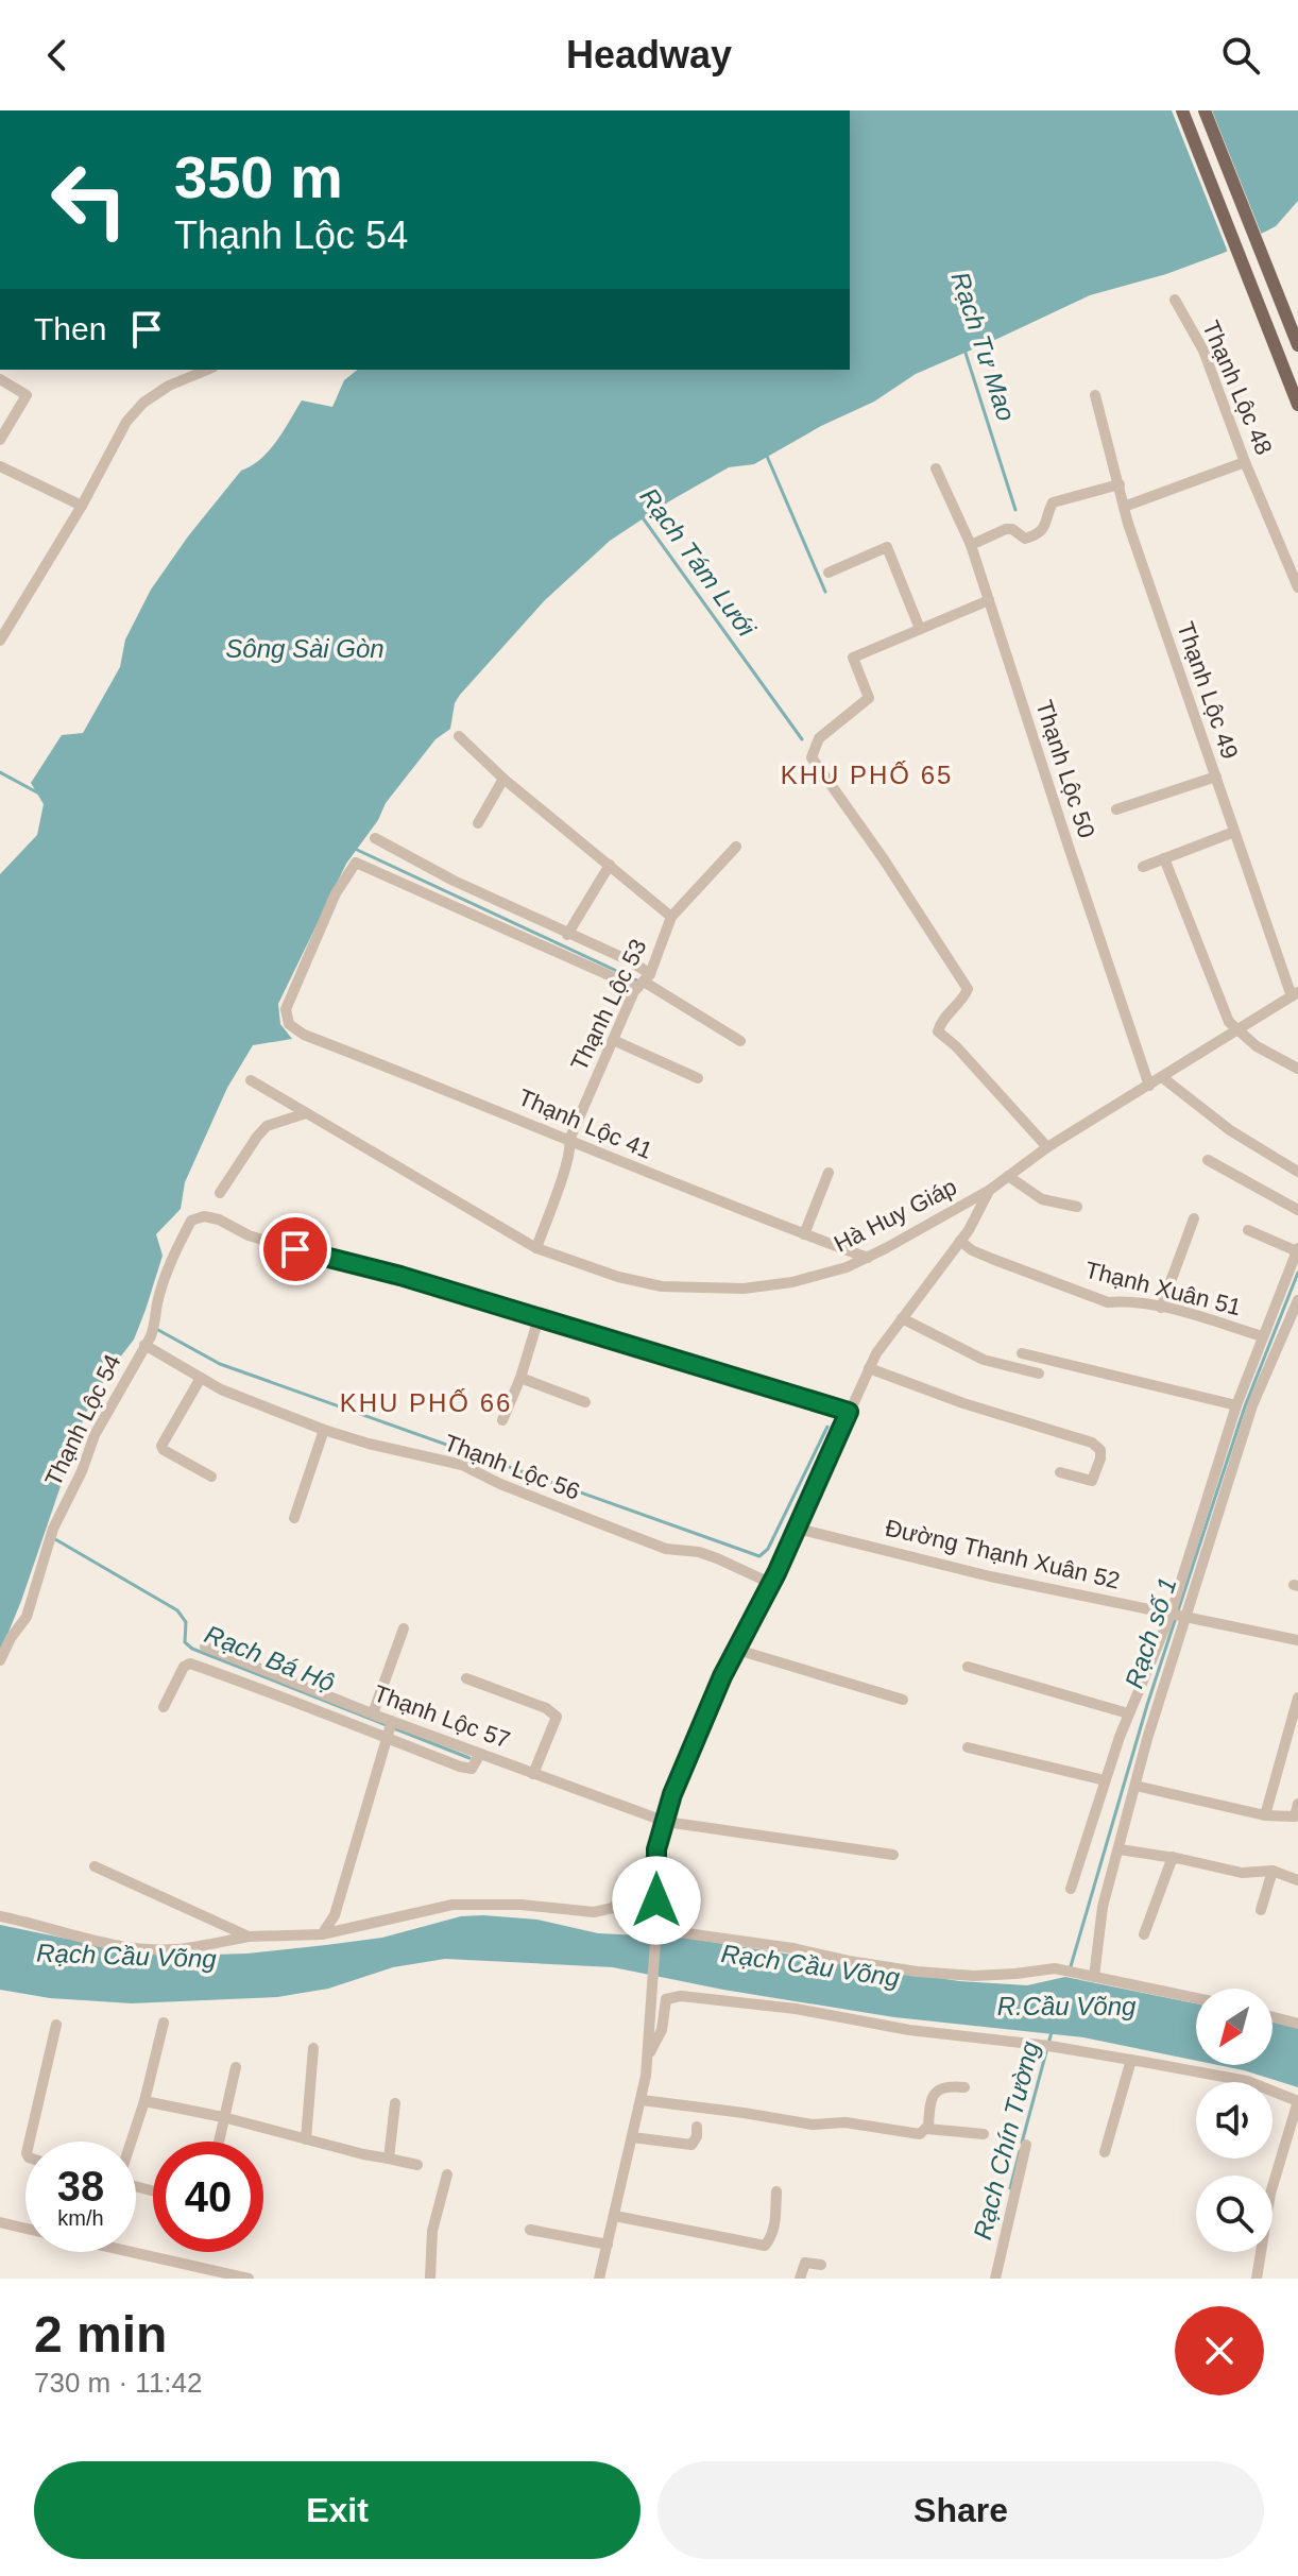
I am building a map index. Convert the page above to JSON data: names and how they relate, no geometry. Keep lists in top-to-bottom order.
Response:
{
  "streets": {
    "street": [
      "Thạnh Lộc 48",
      "Thạnh Lộc 49",
      "Thạnh Lộc 50",
      "Thạnh Lộc 53",
      "Thạnh Lộc 41",
      "Hà Huy Giáp",
      "Thạnh Xuân 51",
      "Thạnh Lộc 54",
      "Thạnh Lộc 56",
      "Đường Thạnh Xuân 52",
      "Thạnh Lộc 57"
    ]
  },
  "crossings": [
    ["Thạnh Lộc 49", "Hà Huy Giáp"],
    ["Thạnh Lộc 50", "Hà Huy Giáp"],
    ["Thạnh Lộc 53", "Thạnh Lộc 41"],
    ["Thạnh Lộc 53", "Hà Huy Giáp"],
    ["Thạnh Lộc 41", "Hà Huy Giáp"],
    ["Thạnh Lộc 54", "Thạnh Lộc 56"]
  ],
  "districts": ["KHU PHỐ 65", "KHU PHỐ 66"],
  "water": [
    "Rạch Tư Mao",
    "Rạch Tám Lưới",
    "Sông Sài Gòn",
    "Rạch số 1",
    "Rạch Bá Hộ",
    "Rạch Cầu Võng",
    "R.Cầu Võng",
    "Rạch Chín Tường"
  ],
  "north": "bottom left",
  "page": {
    "header": "Headway",
    "turn": ["350 m", "Thạnh Lộc 54"],
    "then": "Then",
    "speed": "38 km/h",
    "limit": "40",
    "heading": ["2 min", "730 m · 11:42"],
    "buttons": ["Exit", "Share"]
  }
}
